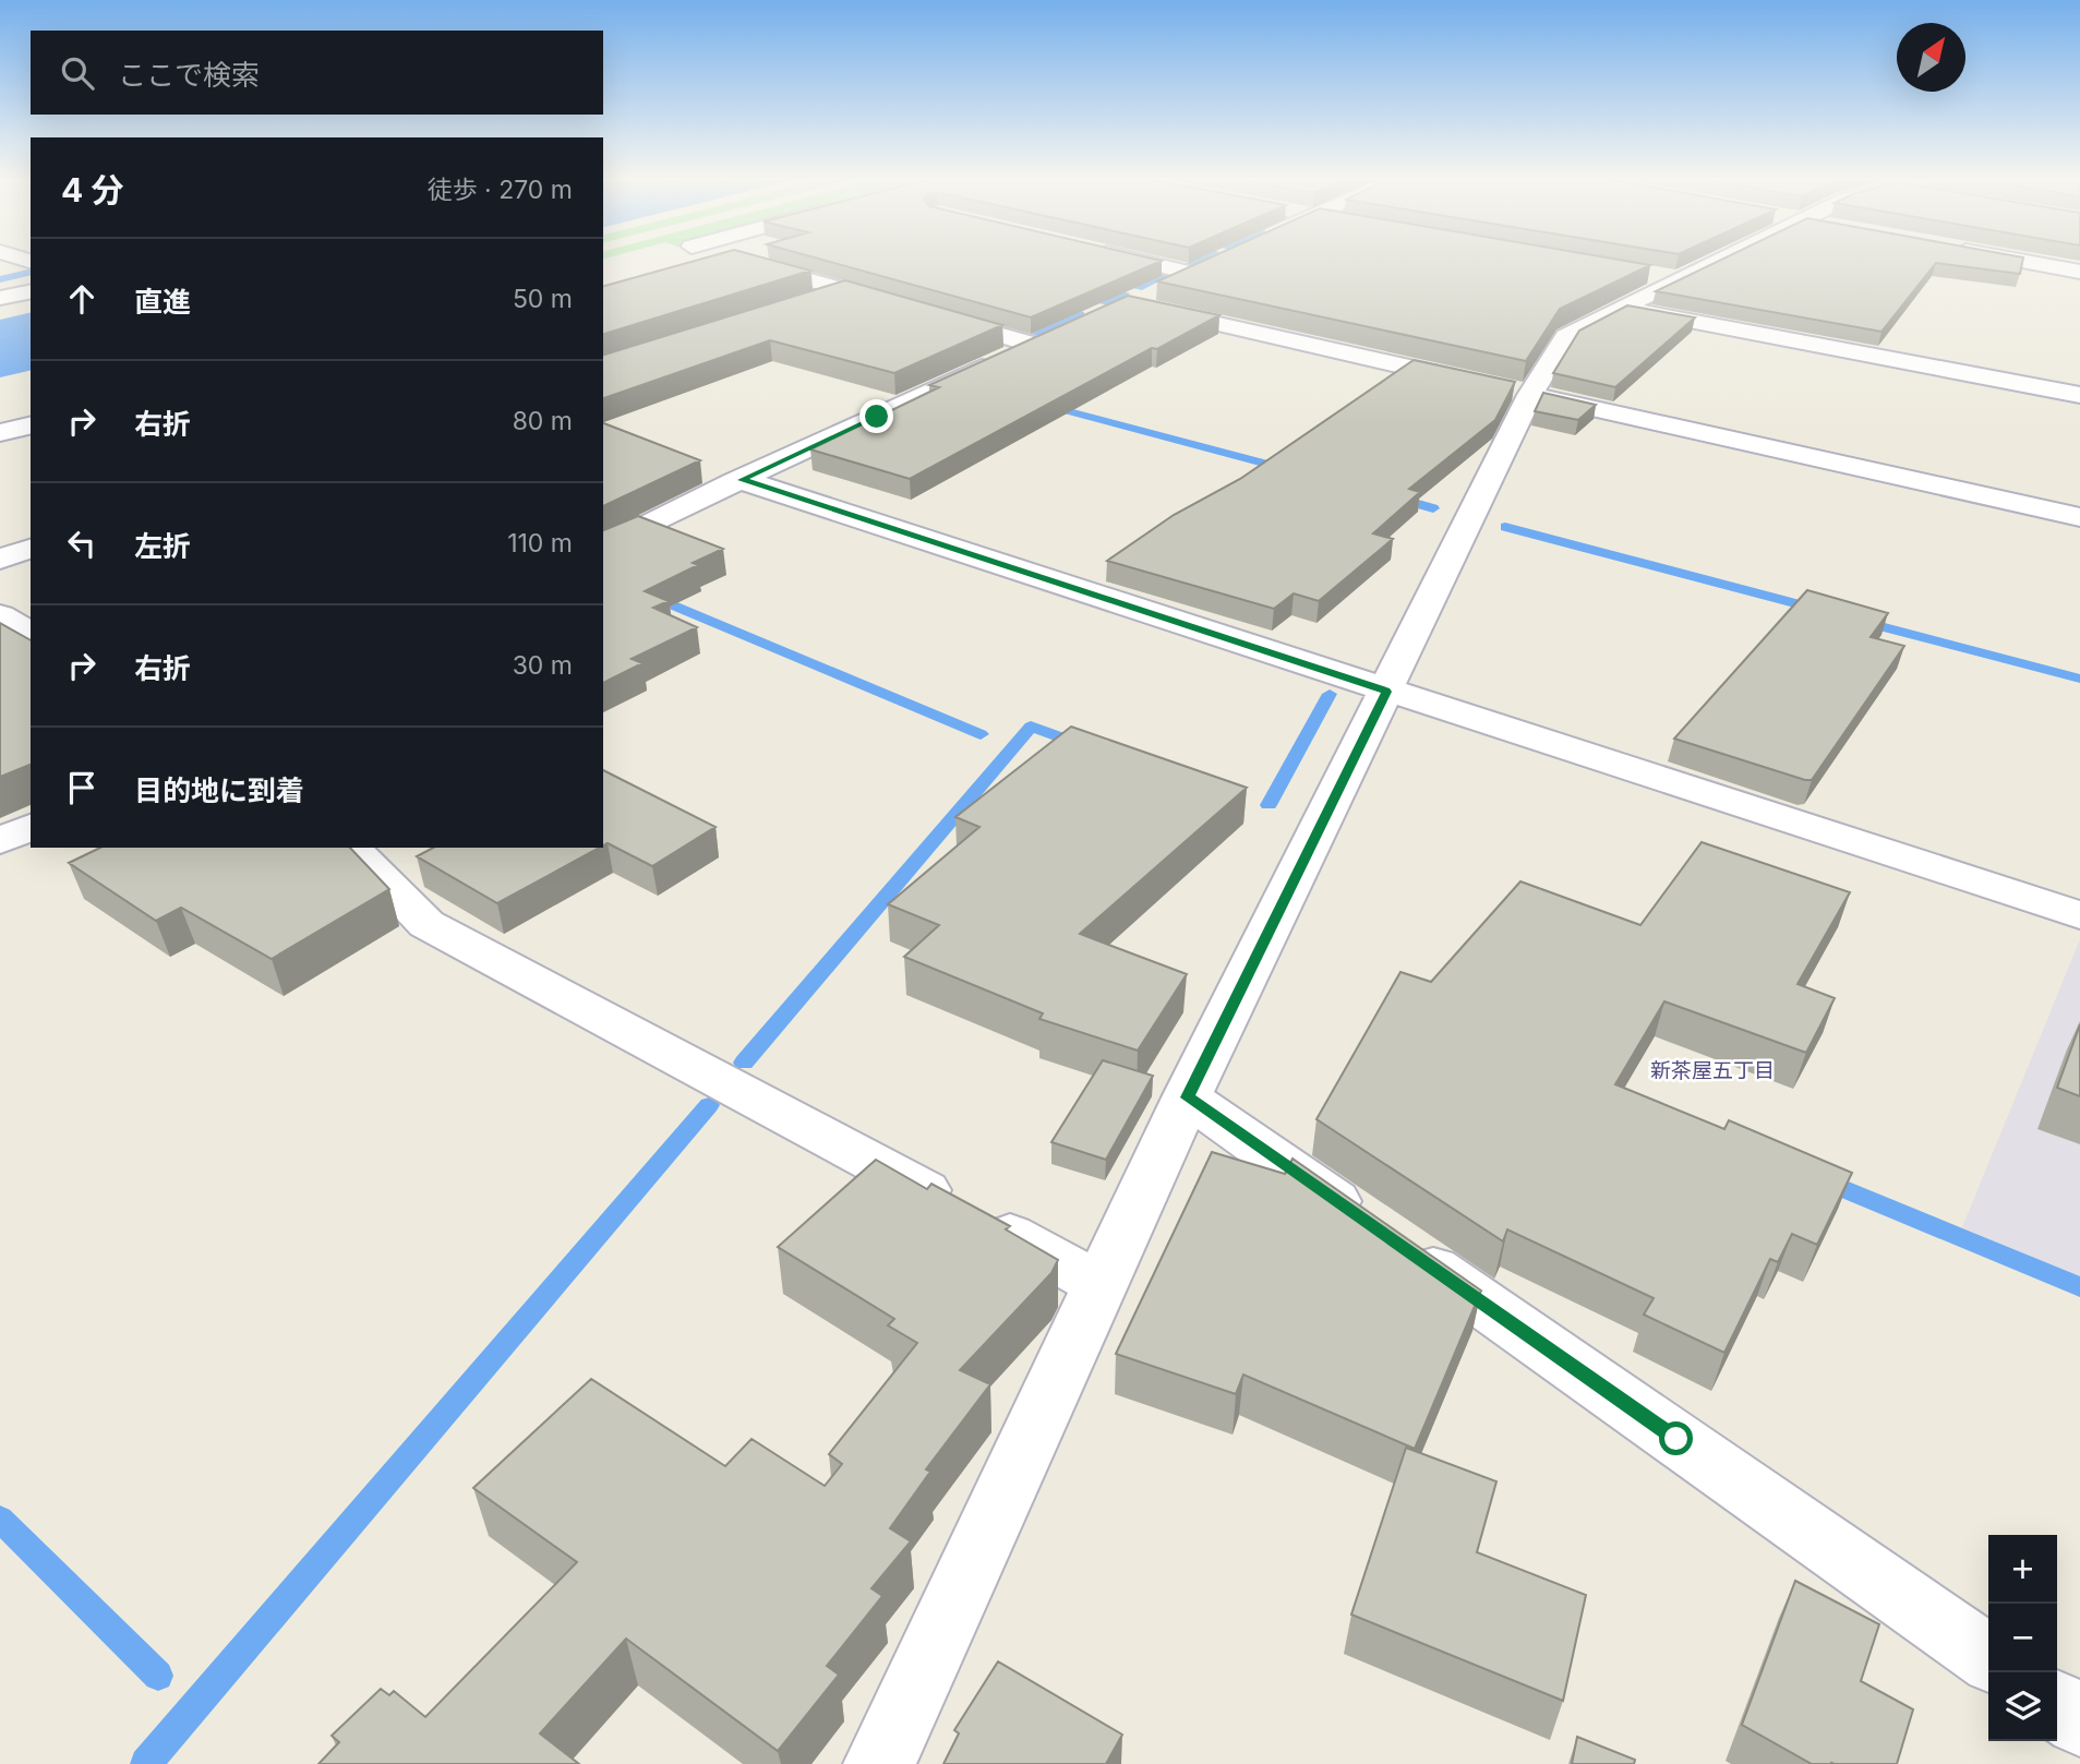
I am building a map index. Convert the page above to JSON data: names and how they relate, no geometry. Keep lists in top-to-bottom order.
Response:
{
  "districts": ["新茶屋五丁目"],
  "north": "top right",
  "page": {
    "search": "ここで検索",
    "heading": ["4 分", "徒歩 · 270 m"],
    "list": [
      ["直進", "50 m"],
      ["右折", "80 m"],
      ["左折", "110 m"],
      ["右折", "30 m"],
      "目的地に到着"
    ],
    "map_buttons": ["+", "−"]
  }
}
